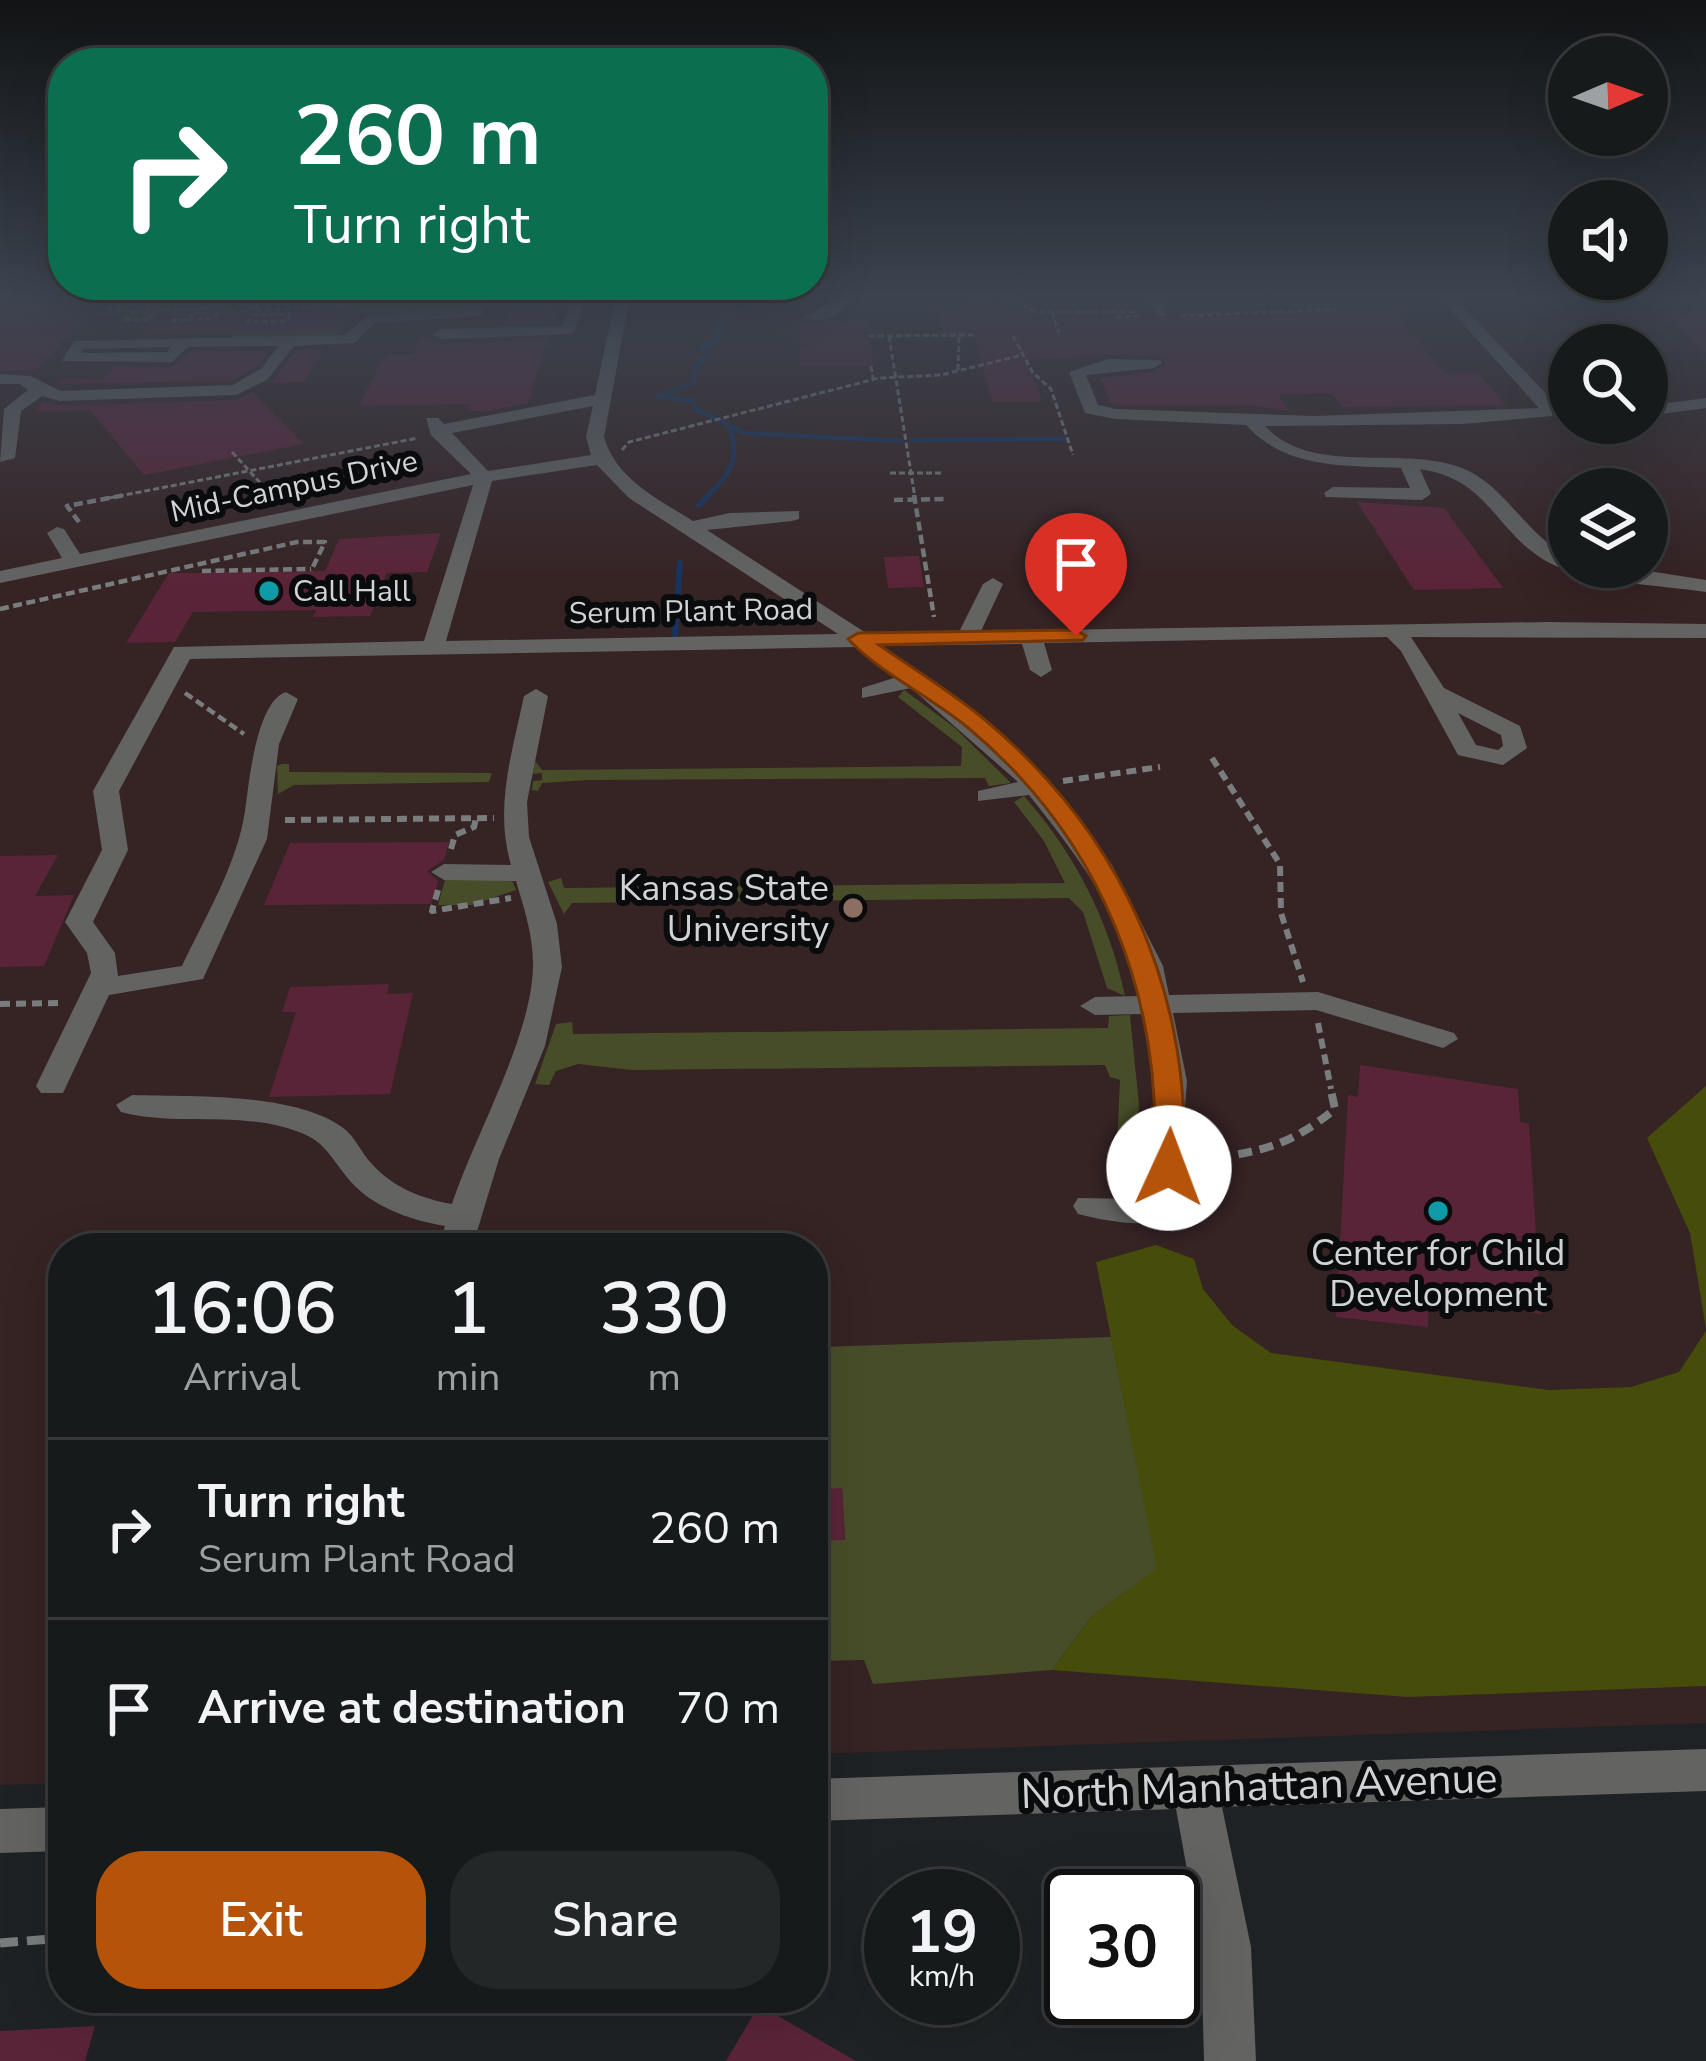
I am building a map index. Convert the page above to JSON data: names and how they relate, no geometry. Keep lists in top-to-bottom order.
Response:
{
  "streets": {
    "street": ["Mid-Campus Drive", "Serum Plant Road", "North Manhattan Avenue"]
  },
  "places": ["Call Hall", "Kansas State University", "Center for Child Development"],
  "north": "right",
  "page": {
    "turn": ["260 m", "Turn right"],
    "eta": [
      "16:06",
      "Arrival",
      "1",
      "min",
      "330",
      "m"
    ],
    "list": [
      {
        "name": "Turn right",
        "note": "Serum Plant Road",
        "value": "260 m"
      },
      {
        "name": "Arrive at destination",
        "value": "70 m"
      }
    ],
    "buttons": ["Exit", "Share"],
    "speed": "19 km/h",
    "limit": "30"
  }
}
